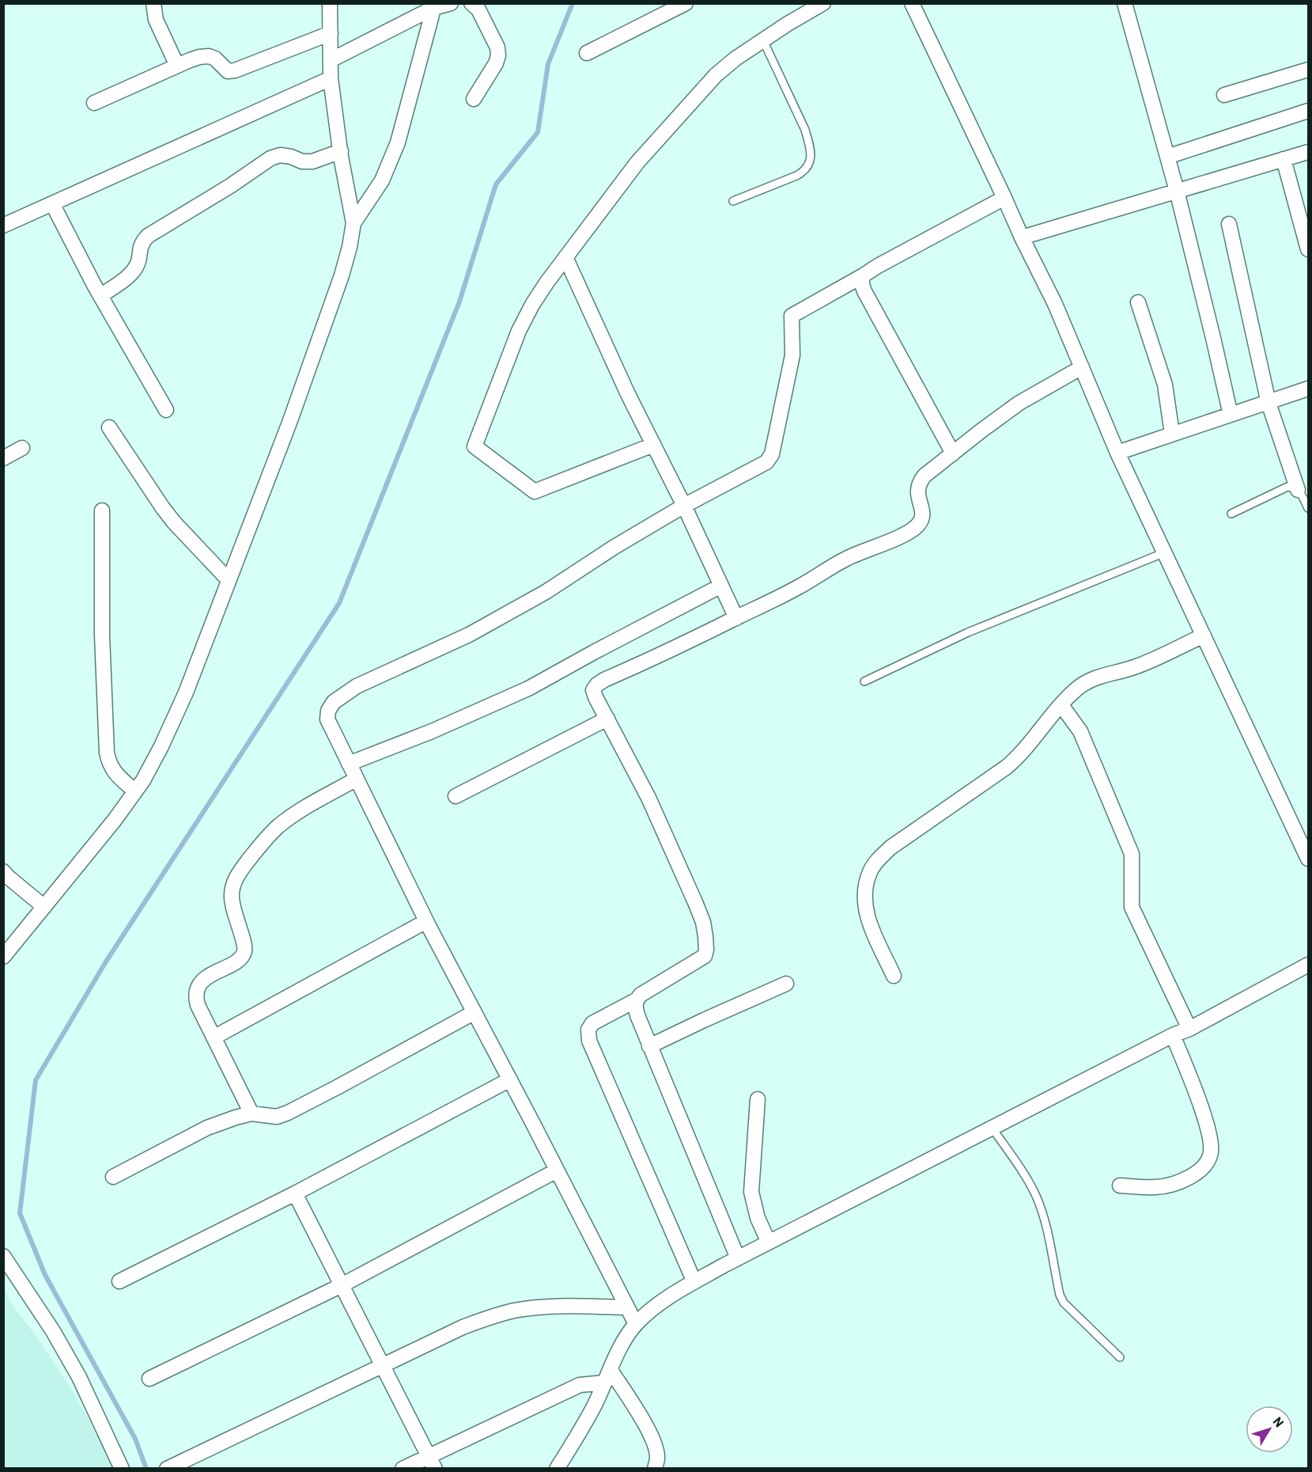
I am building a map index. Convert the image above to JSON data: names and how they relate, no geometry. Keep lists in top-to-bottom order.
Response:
{
  "north": "top right"
}
